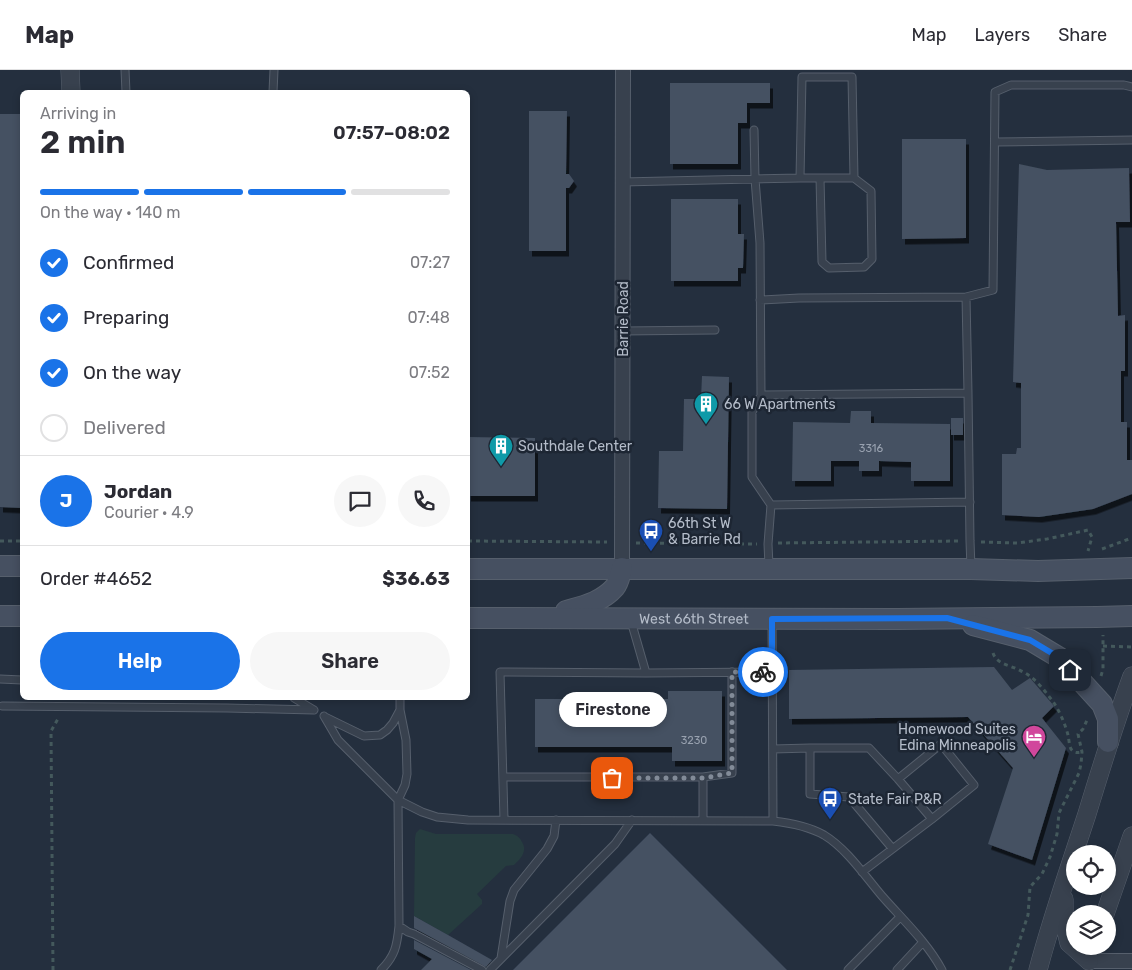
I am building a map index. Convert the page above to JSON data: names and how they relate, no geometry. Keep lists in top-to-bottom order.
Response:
{
  "streets": {
    "main road": ["West 66th Street"],
    "street": ["Barrie Road"]
  },
  "places": {
    "building": ["66 W Apartments", "Southdale Center"],
    "bus stop": ["66th St W & Barrie Rd", "State Fair P&R"],
    "hotel": ["Homewood Suites Edina Minneapolis"],
    "other": ["Firestone"]
  },
  "house_numbers": ["3316", "3230"],
  "page": {
    "header": "Map",
    "nav": ["Map", "Layers", "Share"],
    "heading": ["2 min", "Arriving in", "07:57–08:02"],
    "panel": [
      "Jordan",
      "Courier · 4.9",
      "Order #4652",
      "$36.63"
    ],
    "bar": "On the way · 140 m",
    "list": [
      ["Confirmed", "07:27"],
      ["Preparing", "07:48"],
      ["On the way", "07:52"],
      "Delivered"
    ],
    "round": "J",
    "buttons": ["Help", "Share"],
    "bubble": "Firestone"
  }
}
